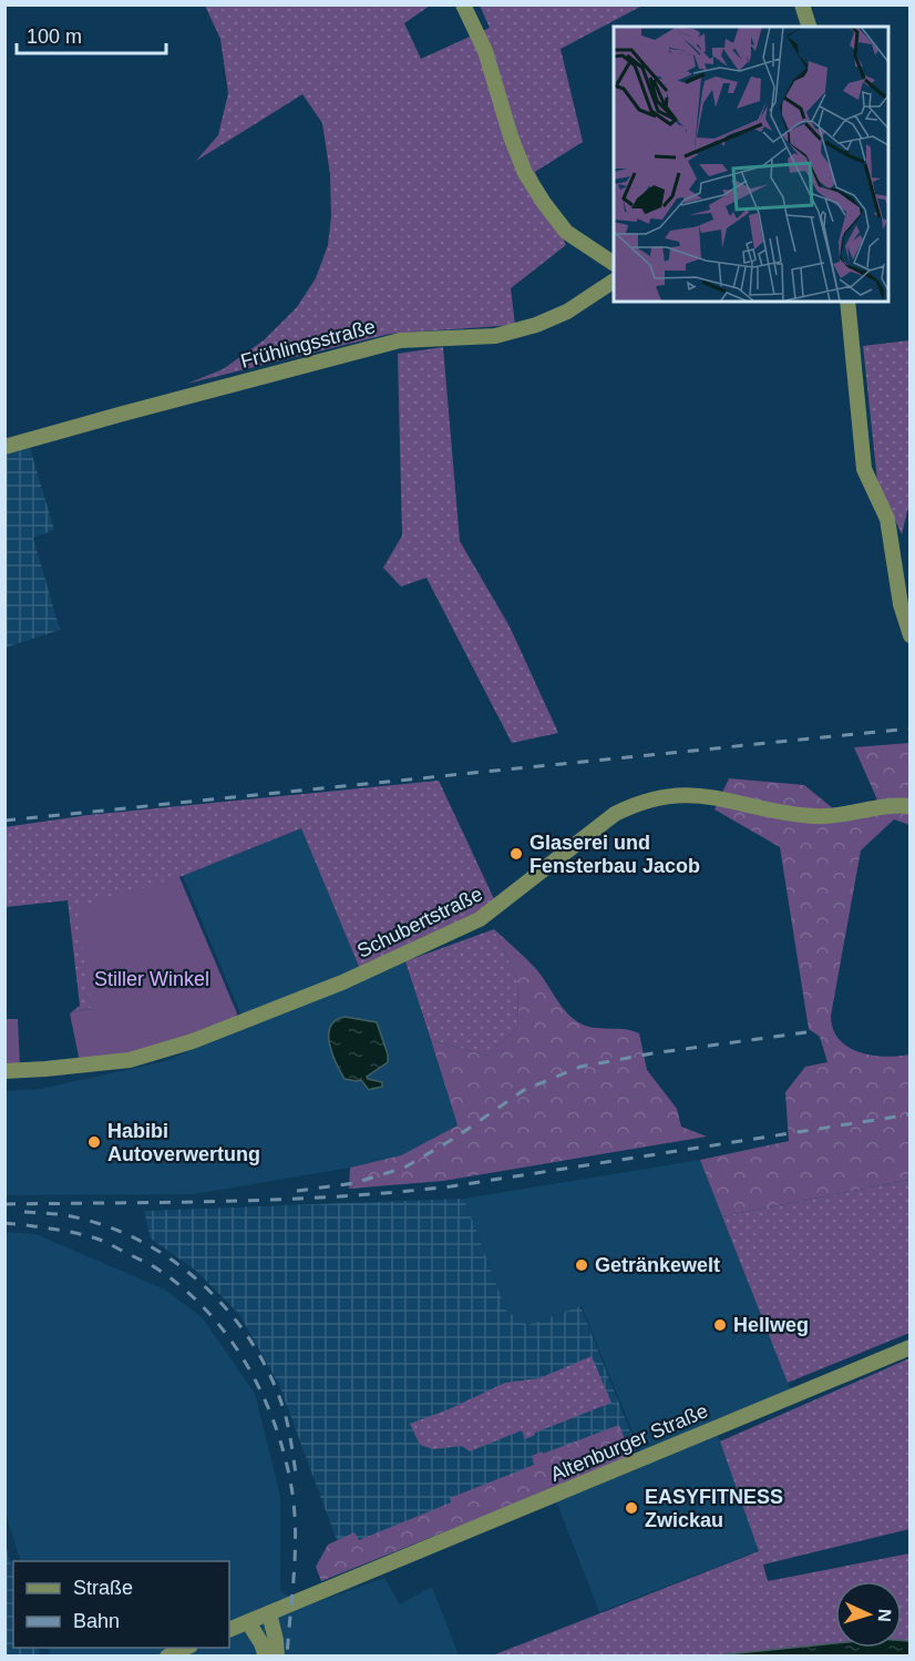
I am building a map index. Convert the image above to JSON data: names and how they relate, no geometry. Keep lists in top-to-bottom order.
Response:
{
  "streets": {
    "street": ["Frühlingsstraße", "Schubertstraße", "Altenburger Straße"]
  },
  "parks": ["Stiller Winkel"],
  "places": [
    "Glaserei und Fensterbau Jacob",
    "Habibi Autoverwertung",
    "Getränkewelt",
    "Hellweg",
    "EASYFITNESS Zwickau"
  ],
  "legend": ["Straße", "Bahn"],
  "scale_bar": "100 m",
  "north": "right"
}
